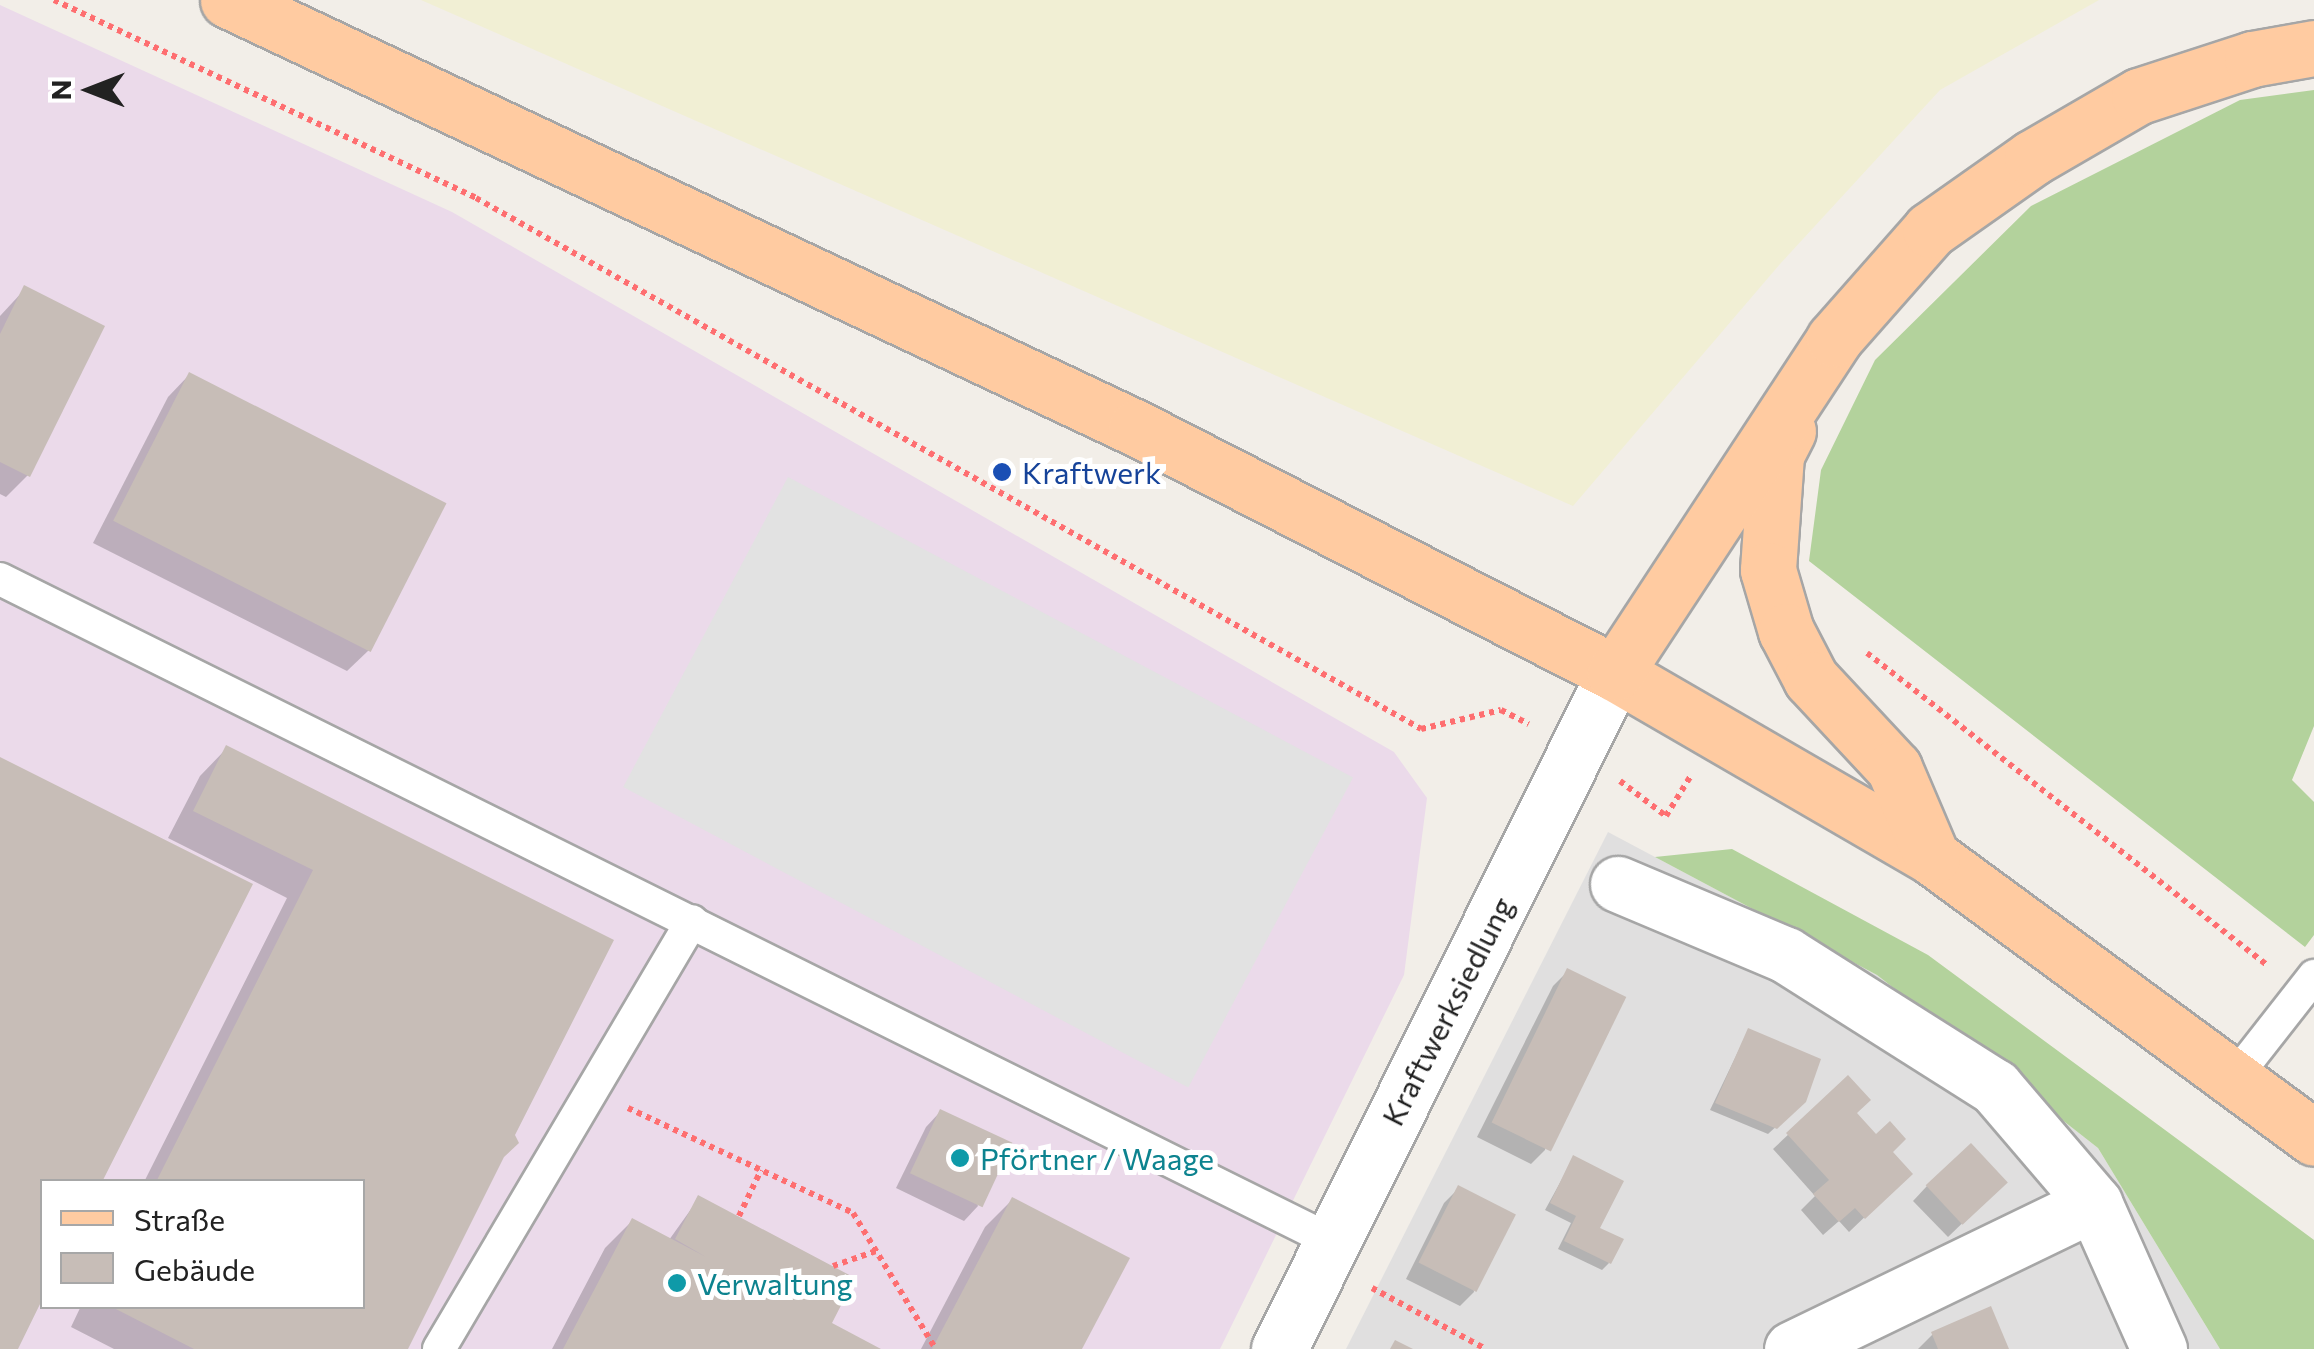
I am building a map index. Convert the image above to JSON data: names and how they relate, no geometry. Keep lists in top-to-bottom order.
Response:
{
  "streets": {
    "street": ["Kraftwerksiedlung"]
  },
  "places": ["Kraftwerk", "Pförtner / Waage", "Verwaltung"],
  "legend": ["Straße", "Gebäude"],
  "north": "left"
}
